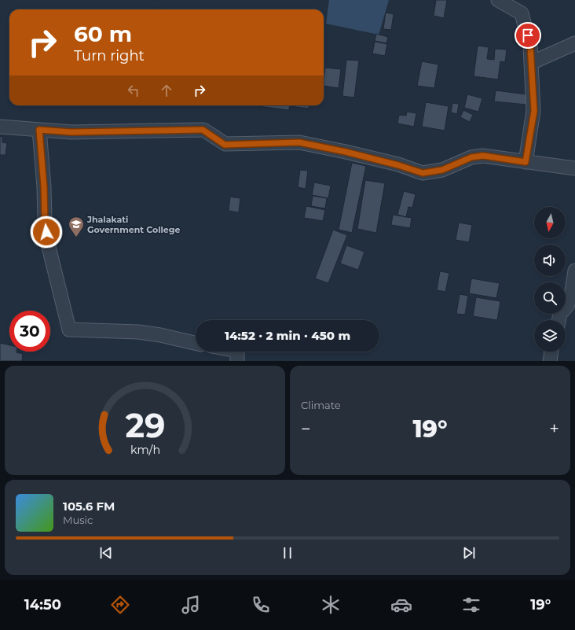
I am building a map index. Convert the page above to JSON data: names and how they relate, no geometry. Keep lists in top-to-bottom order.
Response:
{
  "places": {
    "school or university": ["Jhalakati Government College"]
  },
  "north": "bottom",
  "page": {
    "turn": ["60 m", "Turn right"],
    "limit": "30",
    "trip": "14:52 · 2 min · 450 m",
    "tile": "Climate",
    "heat": ["−", "19°", "+"],
    "song": ["105.6 FM", "Music"],
    "tabs": ["14:50", "19°"],
    "gauge": ["29", "km/h"]
  }
}
